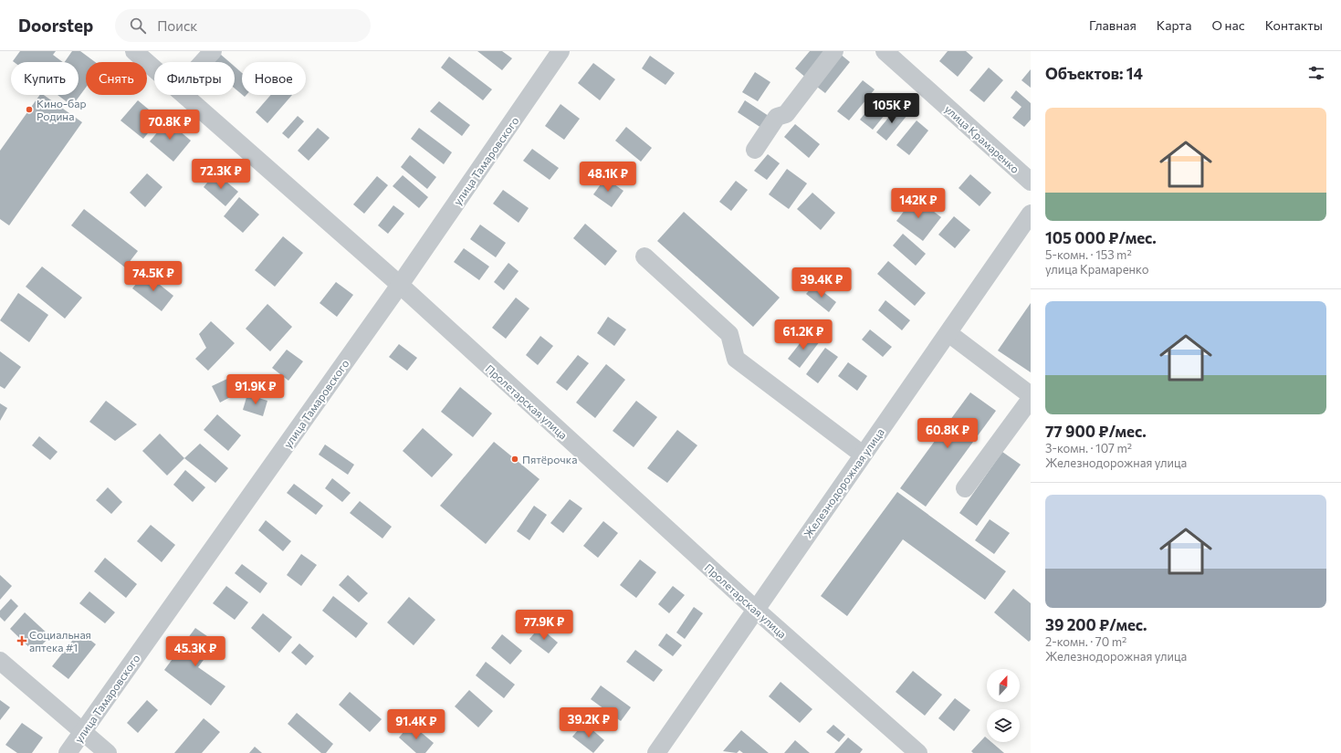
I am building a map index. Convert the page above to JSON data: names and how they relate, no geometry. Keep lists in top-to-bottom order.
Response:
{
  "streets": {
    "street": [
      "улица Крамаренко",
      "улица Тамаровского",
      "Пролетарская улица",
      "Железнодорожная улица"
    ]
  },
  "crossings": [
    ["улица Тамаровского", "Пролетарская улица"],
    ["Пролетарская улица", "Железнодорожная улица"]
  ],
  "places": {
    "other": ["Кино-бар Родина", "Пятёрочка"],
    "health": ["Социальная аптека #1"]
  },
  "north": "top",
  "page": {
    "header": "Doorstep",
    "search": "Поиск",
    "nav": [
      "Главная",
      "Карта",
      "О нас",
      "Контакты"
    ],
    "heading": "Объектов: 14",
    "chip": [
      "Купить",
      "Снять",
      "Фильтры",
      "Новое"
    ],
    "price": [
      "105K ₽",
      "70.8K ₽",
      "72.3K ₽",
      "48.1K ₽",
      "142K ₽",
      "74.5K ₽",
      "39.4K ₽",
      "61.2K ₽",
      "91.9K ₽",
      "60.8K ₽",
      "77.9K ₽",
      "45.3K ₽",
      "39.2K ₽",
      "91.4K ₽"
    ],
    "list": [
      {
        "name": "105 000 ₽/мес.",
        "note": "5-комн. · 153 m² · улица Крамаренко"
      },
      {
        "name": "77 900 ₽/мес.",
        "note": "3-комн. · 107 m² · Железнодорожная улица"
      },
      {
        "name": "39 200 ₽/мес.",
        "note": "2-комн. · 70 m² · Железнодорожная улица"
      }
    ]
  }
}
